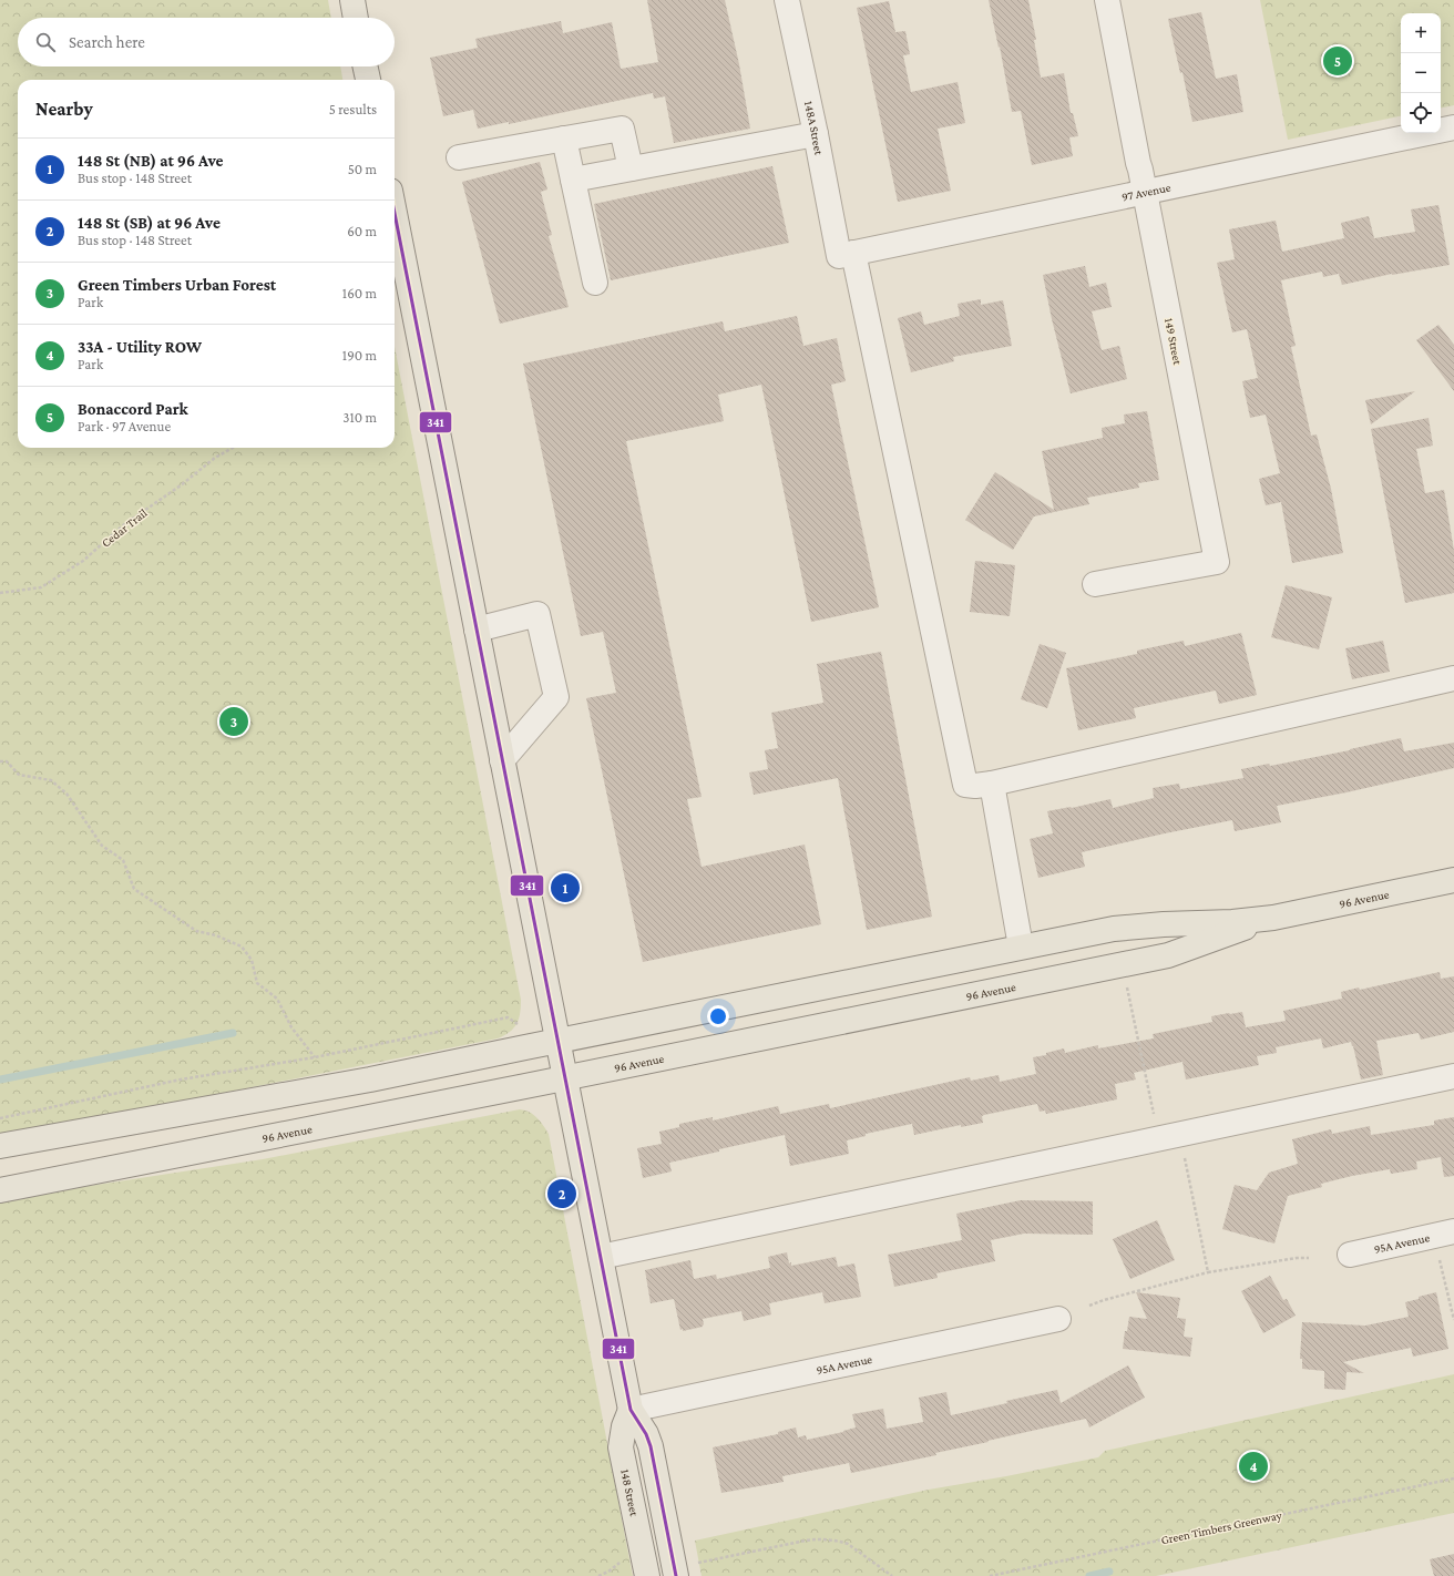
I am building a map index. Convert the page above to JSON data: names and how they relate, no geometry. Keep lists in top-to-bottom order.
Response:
{
  "streets": {
    "main road": ["96 Avenue", "148 Street"],
    "street": [
      "148A Street",
      "97 Avenue",
      "149 Street",
      "95A Avenue"
    ],
    "path": ["Cedar Trail", "Green Timbers Greenway"]
  },
  "crossings": [
    ["148A Street", "97 Avenue"],
    ["97 Avenue", "149 Street"],
    ["96 Avenue", "148 Street"],
    ["95A Avenue", "148 Street"]
  ],
  "lines": ["transit line 341"],
  "page": {
    "map_buttons": ["+", "−"],
    "search": "Search here",
    "pins": [
      "5",
      "3",
      "1",
      "2",
      "4"
    ],
    "heading": ["Nearby", "5 results"],
    "list": [
      {
        "mark": "1",
        "name": "148 St (NB) at 96 Ave",
        "note": "Bus stop · 148 Street",
        "value": "50 m"
      },
      {
        "mark": "2",
        "name": "148 St (SB) at 96 Ave",
        "note": "Bus stop · 148 Street",
        "value": "60 m"
      },
      {
        "mark": "3",
        "name": "Green Timbers Urban Forest",
        "note": "Park",
        "value": "160 m"
      },
      {
        "mark": "4",
        "name": "33A - Utility ROW",
        "note": "Park",
        "value": "190 m"
      },
      {
        "mark": "5",
        "name": "Bonaccord Park",
        "note": "Park · 97 Avenue",
        "value": "310 m"
      }
    ]
  }
}
